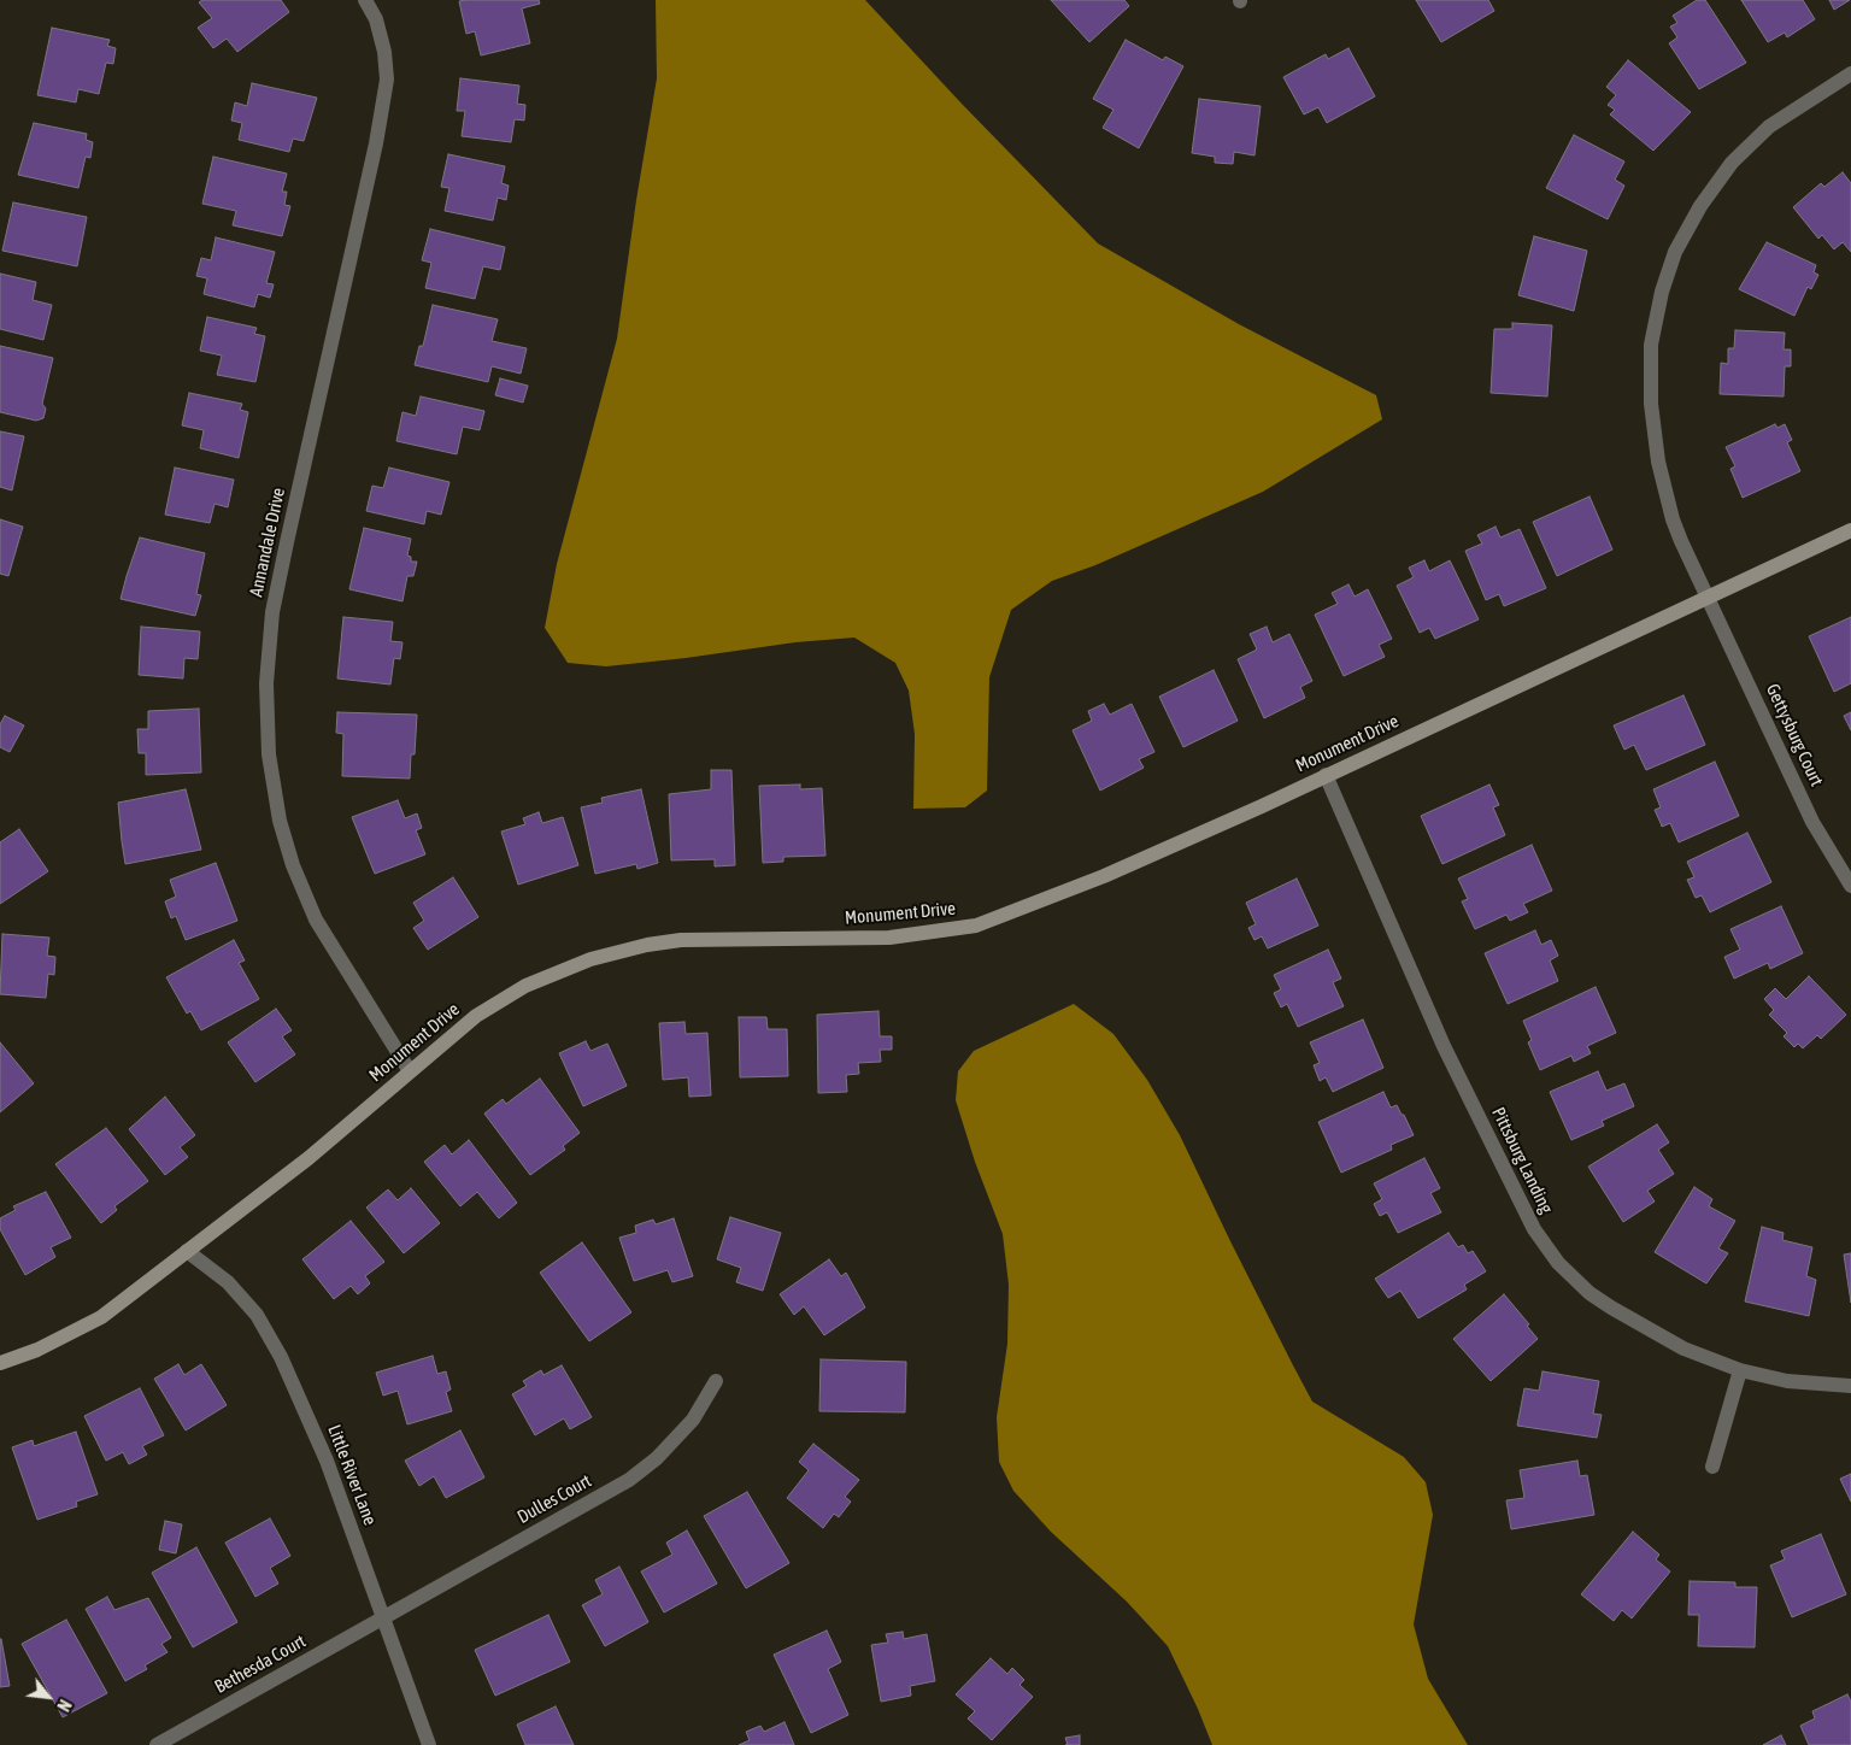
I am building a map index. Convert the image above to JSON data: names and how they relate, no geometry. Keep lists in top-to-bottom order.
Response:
{
  "streets": {
    "street": [
      "Annandale Drive",
      "Gettysburg Court",
      "Monument Drive",
      "Pittsburg Landing",
      "Little River Lane",
      "Dulles Court",
      "Bethesda Court"
    ]
  },
  "crossings": [
    ["Annandale Drive", "Monument Drive"],
    ["Gettysburg Court", "Monument Drive"],
    ["Monument Drive", "Pittsburg Landing"],
    ["Monument Drive", "Little River Lane"],
    ["Little River Lane", "Dulles Court"],
    ["Little River Lane", "Bethesda Court"],
    ["Dulles Court", "Bethesda Court"]
  ],
  "north": "bottom right"
}
